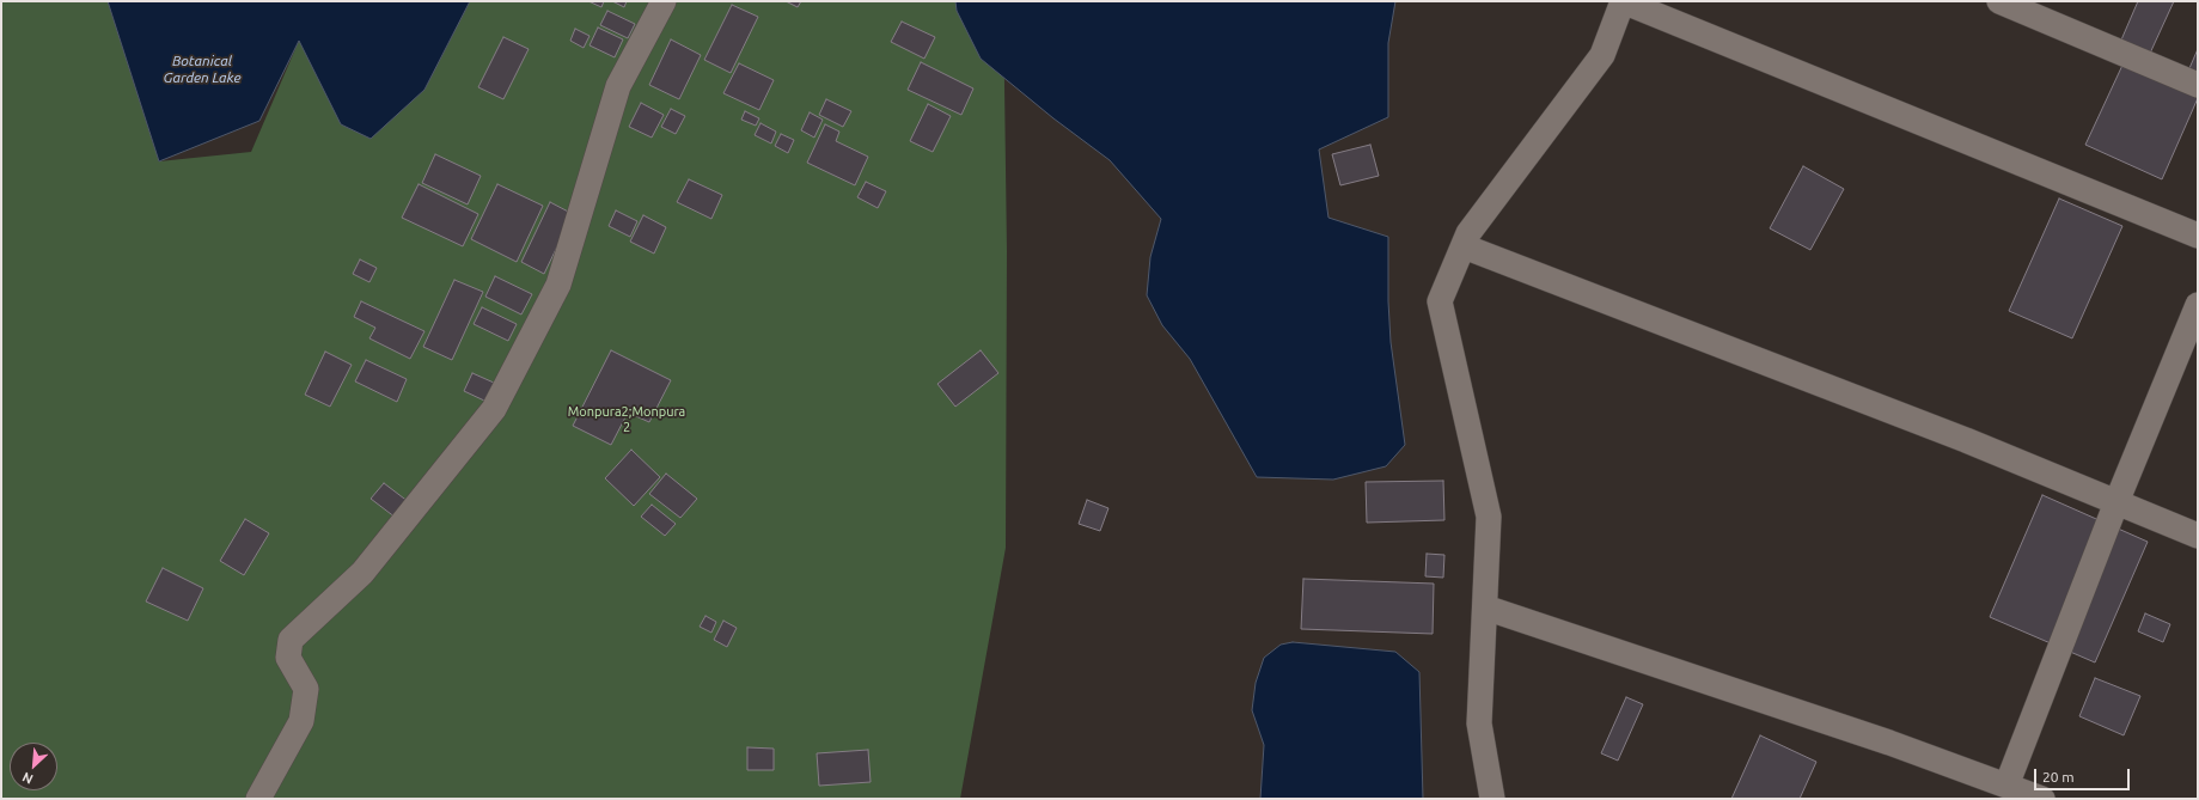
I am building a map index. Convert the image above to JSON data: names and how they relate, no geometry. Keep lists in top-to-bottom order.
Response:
{
  "water": ["Botanical Garden Lake"],
  "parks": ["Monpura2;Monpura 2"],
  "scale_bar": "20 m",
  "north": "bottom left"
}
